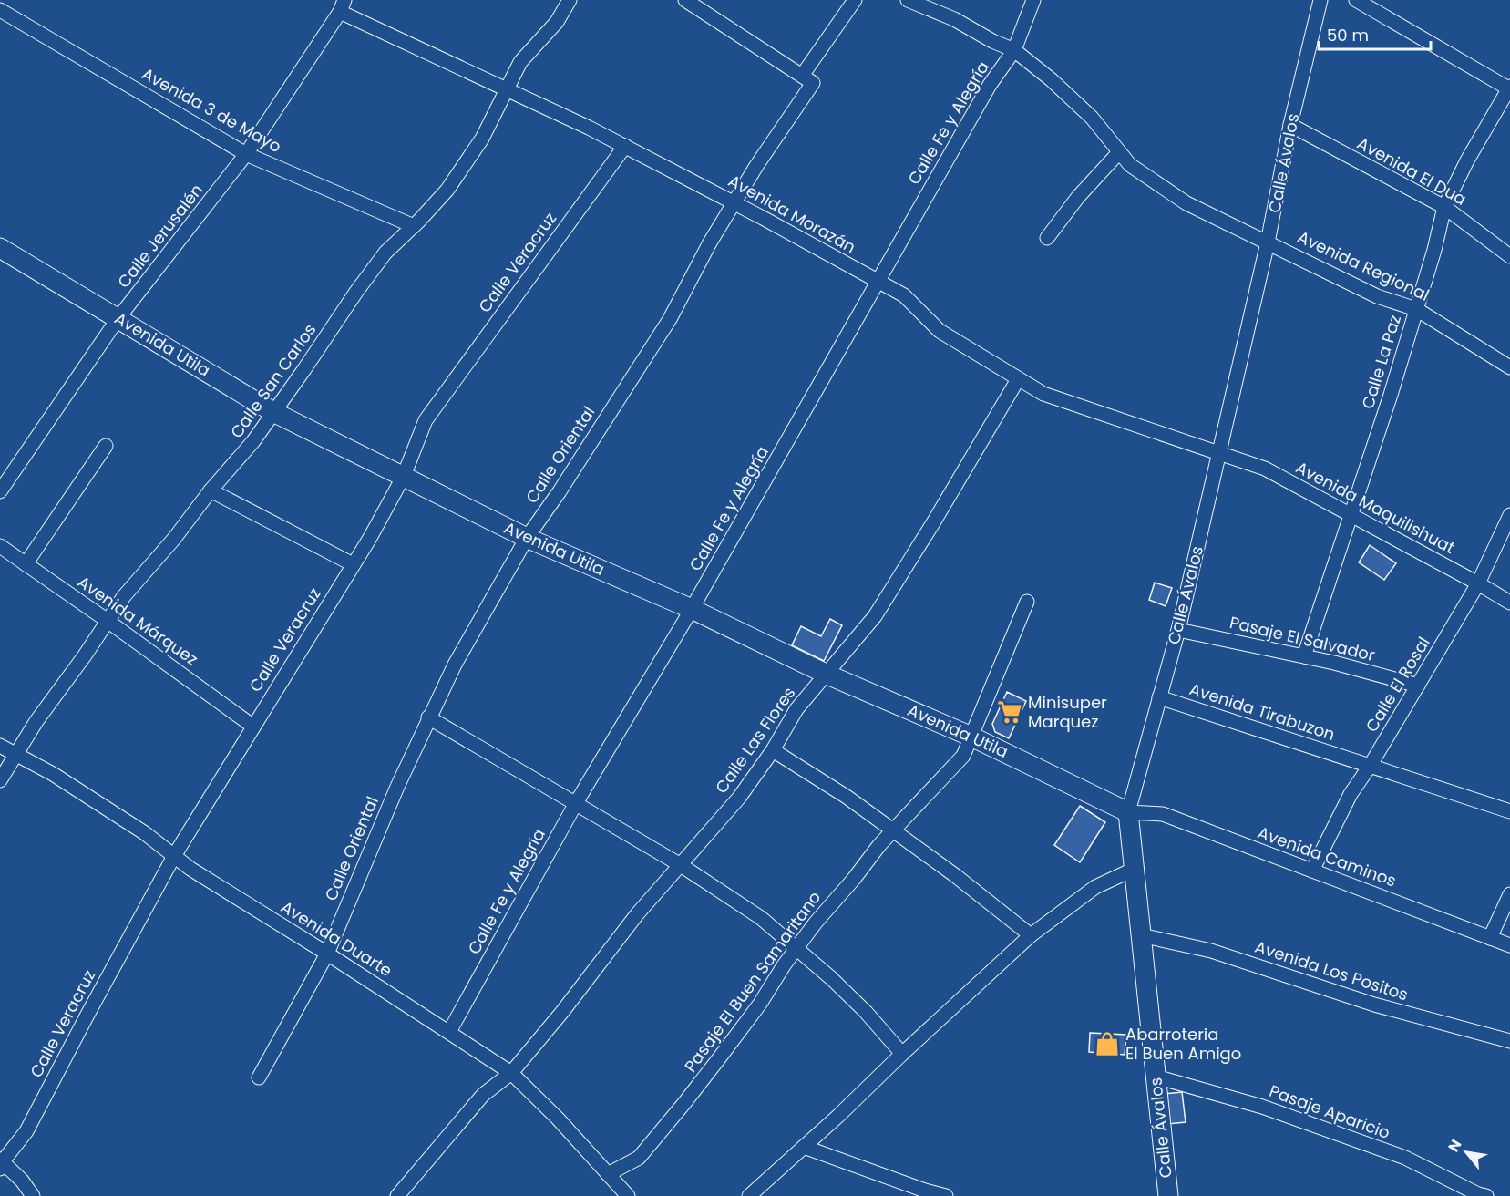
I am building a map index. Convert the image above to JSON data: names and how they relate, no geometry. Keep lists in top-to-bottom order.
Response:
{
  "streets": {
    "street": [
      "Avenida 3 de Mayo",
      "Calle Fe y Alegría",
      "Calle Ávalos",
      "Avenida El Dua",
      "Avenida Morazán",
      "Calle Jerusalén",
      "Calle Veracruz",
      "Avenida Regional",
      "Avenida Utila",
      "Calle La Paz",
      "Calle San Carlos",
      "Calle Oriental",
      "Avenida Maquilishuat",
      "Avenida Márquez",
      "Pasaje El Salvador",
      "Calle El Rosal",
      "Avenida Tirabuzon",
      "Calle Las Flores",
      "Avenida Caminos",
      "Avenida Duarte",
      "Avenida Los Positos",
      "Pasaje El Buen Samaritano",
      "Pasaje Aparicio"
    ]
  },
  "crossings": [
    ["Avenida 3 de Mayo", "Calle Jerusalén"],
    ["Avenida 3 de Mayo", "Calle San Carlos"],
    ["Calle Fe y Alegría", "Avenida Morazán"],
    ["Calle Fe y Alegría", "Avenida Regional"],
    ["Calle Fe y Alegría", "Avenida Utila"],
    ["Calle Fe y Alegría", "Avenida Duarte"],
    ["Calle Ávalos", "Avenida El Dua"],
    ["Calle Ávalos", "Avenida Morazán"],
    ["Calle Ávalos", "Avenida Regional"],
    ["Calle Ávalos", "Avenida Utila"],
    ["Calle Ávalos", "Avenida Maquilishuat"],
    ["Calle Ávalos", "Pasaje El Salvador"],
    ["Calle Ávalos", "Avenida Tirabuzon"],
    ["Calle Ávalos", "Avenida Caminos"],
    ["Calle Ávalos", "Avenida Los Positos"],
    ["Calle Ávalos", "Pasaje Aparicio"],
    ["Avenida El Dua", "Calle La Paz"],
    ["Avenida Morazán", "Calle Jerusalén"],
    ["Avenida Morazán", "Calle Veracruz"],
    ["Avenida Morazán", "Calle San Carlos"],
    ["Avenida Morazán", "Calle Oriental"],
    ["Avenida Morazán", "Avenida Maquilishuat"],
    ["Avenida Morazán", "Calle Las Flores"],
    ["Calle Jerusalén", "Avenida Utila"],
    ["Calle Veracruz", "Avenida Utila"],
    ["Calle Veracruz", "Avenida Márquez"],
    ["Calle Veracruz", "Avenida Duarte"],
    ["Avenida Regional", "Calle La Paz"],
    ["Avenida Utila", "Calle San Carlos"],
    ["Avenida Utila", "Calle Oriental"],
    ["Avenida Utila", "Calle Las Flores"],
    ["Avenida Utila", "Avenida Caminos"],
    ["Avenida Utila", "Pasaje El Buen Samaritano"],
    ["Calle La Paz", "Avenida Maquilishuat"],
    ["Calle La Paz", "Pasaje El Salvador"],
    ["Calle San Carlos", "Avenida Márquez"],
    ["Calle San Carlos", "Avenida Duarte"],
    ["Calle Oriental", "Avenida Duarte"],
    ["Avenida Maquilishuat", "Calle El Rosal"],
    ["Pasaje El Salvador", "Calle El Rosal"],
    ["Calle El Rosal", "Avenida Tirabuzon"],
    ["Calle El Rosal", "Avenida Caminos"],
    ["Calle Las Flores", "Avenida Duarte"],
    ["Avenida Duarte", "Pasaje El Buen Samaritano"]
  ],
  "places": {
    "supermarket": ["Minisuper Marquez"],
    "shop": ["Abarroteria El Buen Amigo"]
  },
  "scale_bar": "50 m",
  "north": "top left"
}
